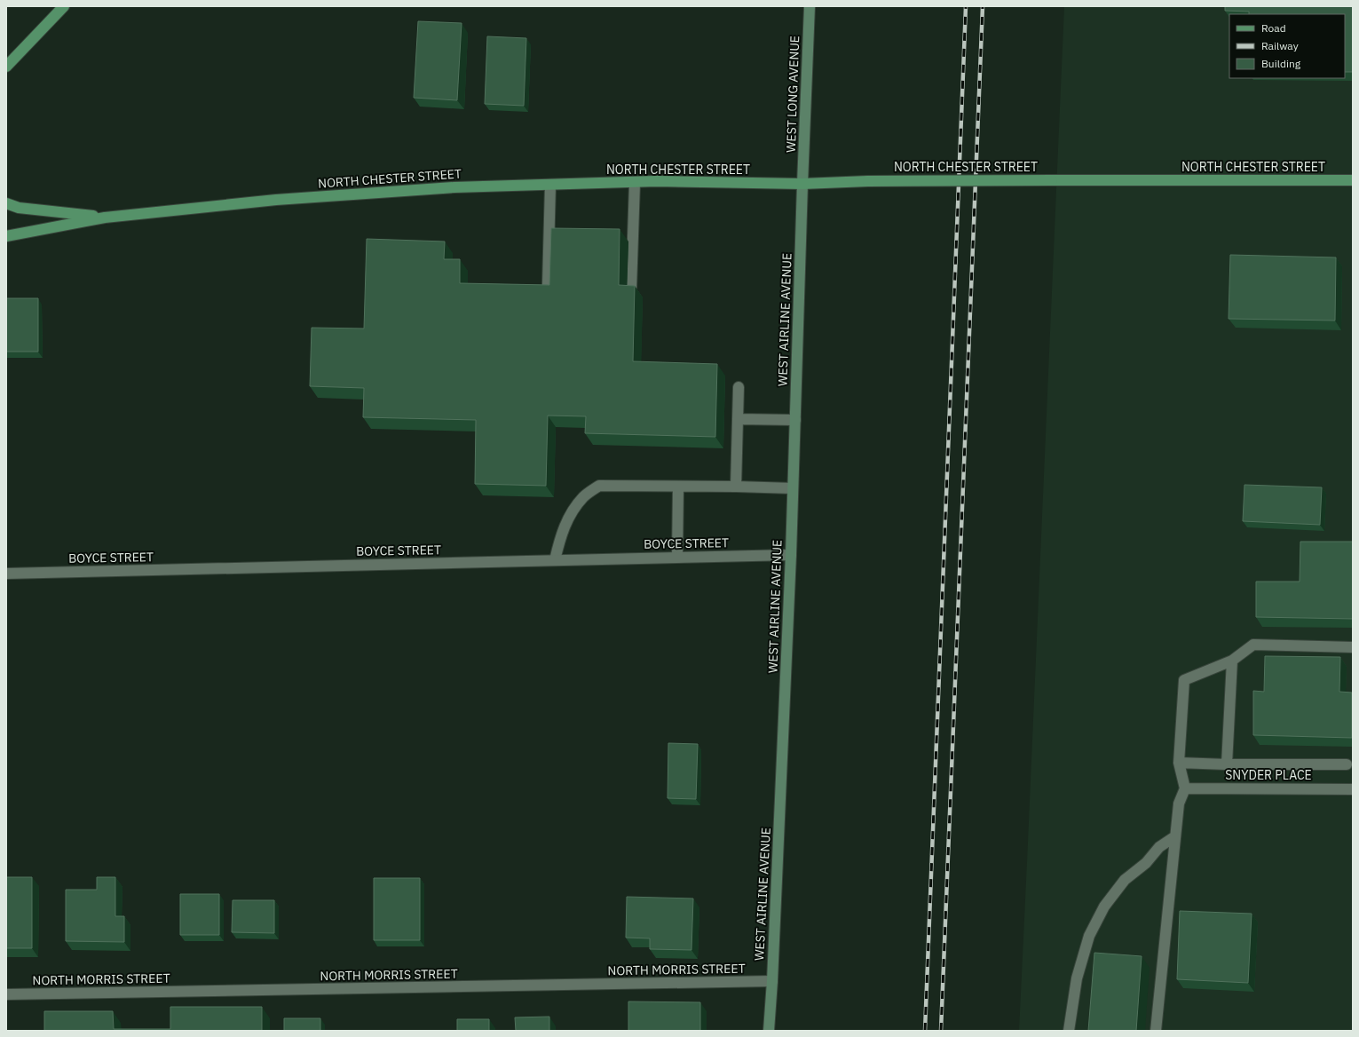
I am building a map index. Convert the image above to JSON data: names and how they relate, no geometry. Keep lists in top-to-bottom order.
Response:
{
  "streets": {
    "main road": ["WEST LONG AVENUE", "NORTH CHESTER STREET", "WEST AIRLINE AVENUE"],
    "street": ["BOYCE STREET", "SNYDER PLACE", "NORTH MORRIS STREET"]
  },
  "crossings": [
    ["WEST LONG AVENUE", "NORTH CHESTER STREET"],
    ["WEST LONG AVENUE", "WEST AIRLINE AVENUE"],
    ["NORTH CHESTER STREET", "WEST AIRLINE AVENUE"],
    ["WEST AIRLINE AVENUE", "BOYCE STREET"],
    ["WEST AIRLINE AVENUE", "NORTH MORRIS STREET"]
  ],
  "legend": ["Road", "Railway", "Building"]
}
